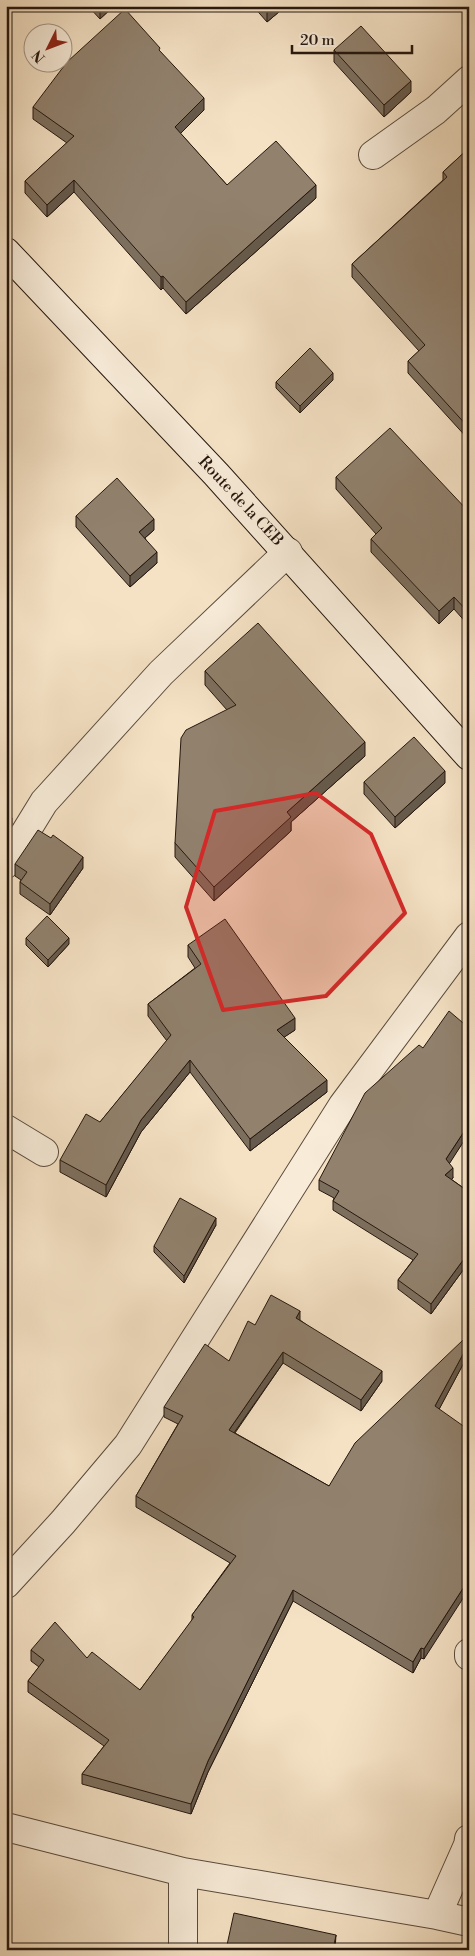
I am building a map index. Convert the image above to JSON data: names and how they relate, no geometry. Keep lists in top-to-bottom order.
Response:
{
  "streets": {
    "street": ["Route de la CEB"]
  },
  "scale_bar": "20 m",
  "north": "bottom left"
}
